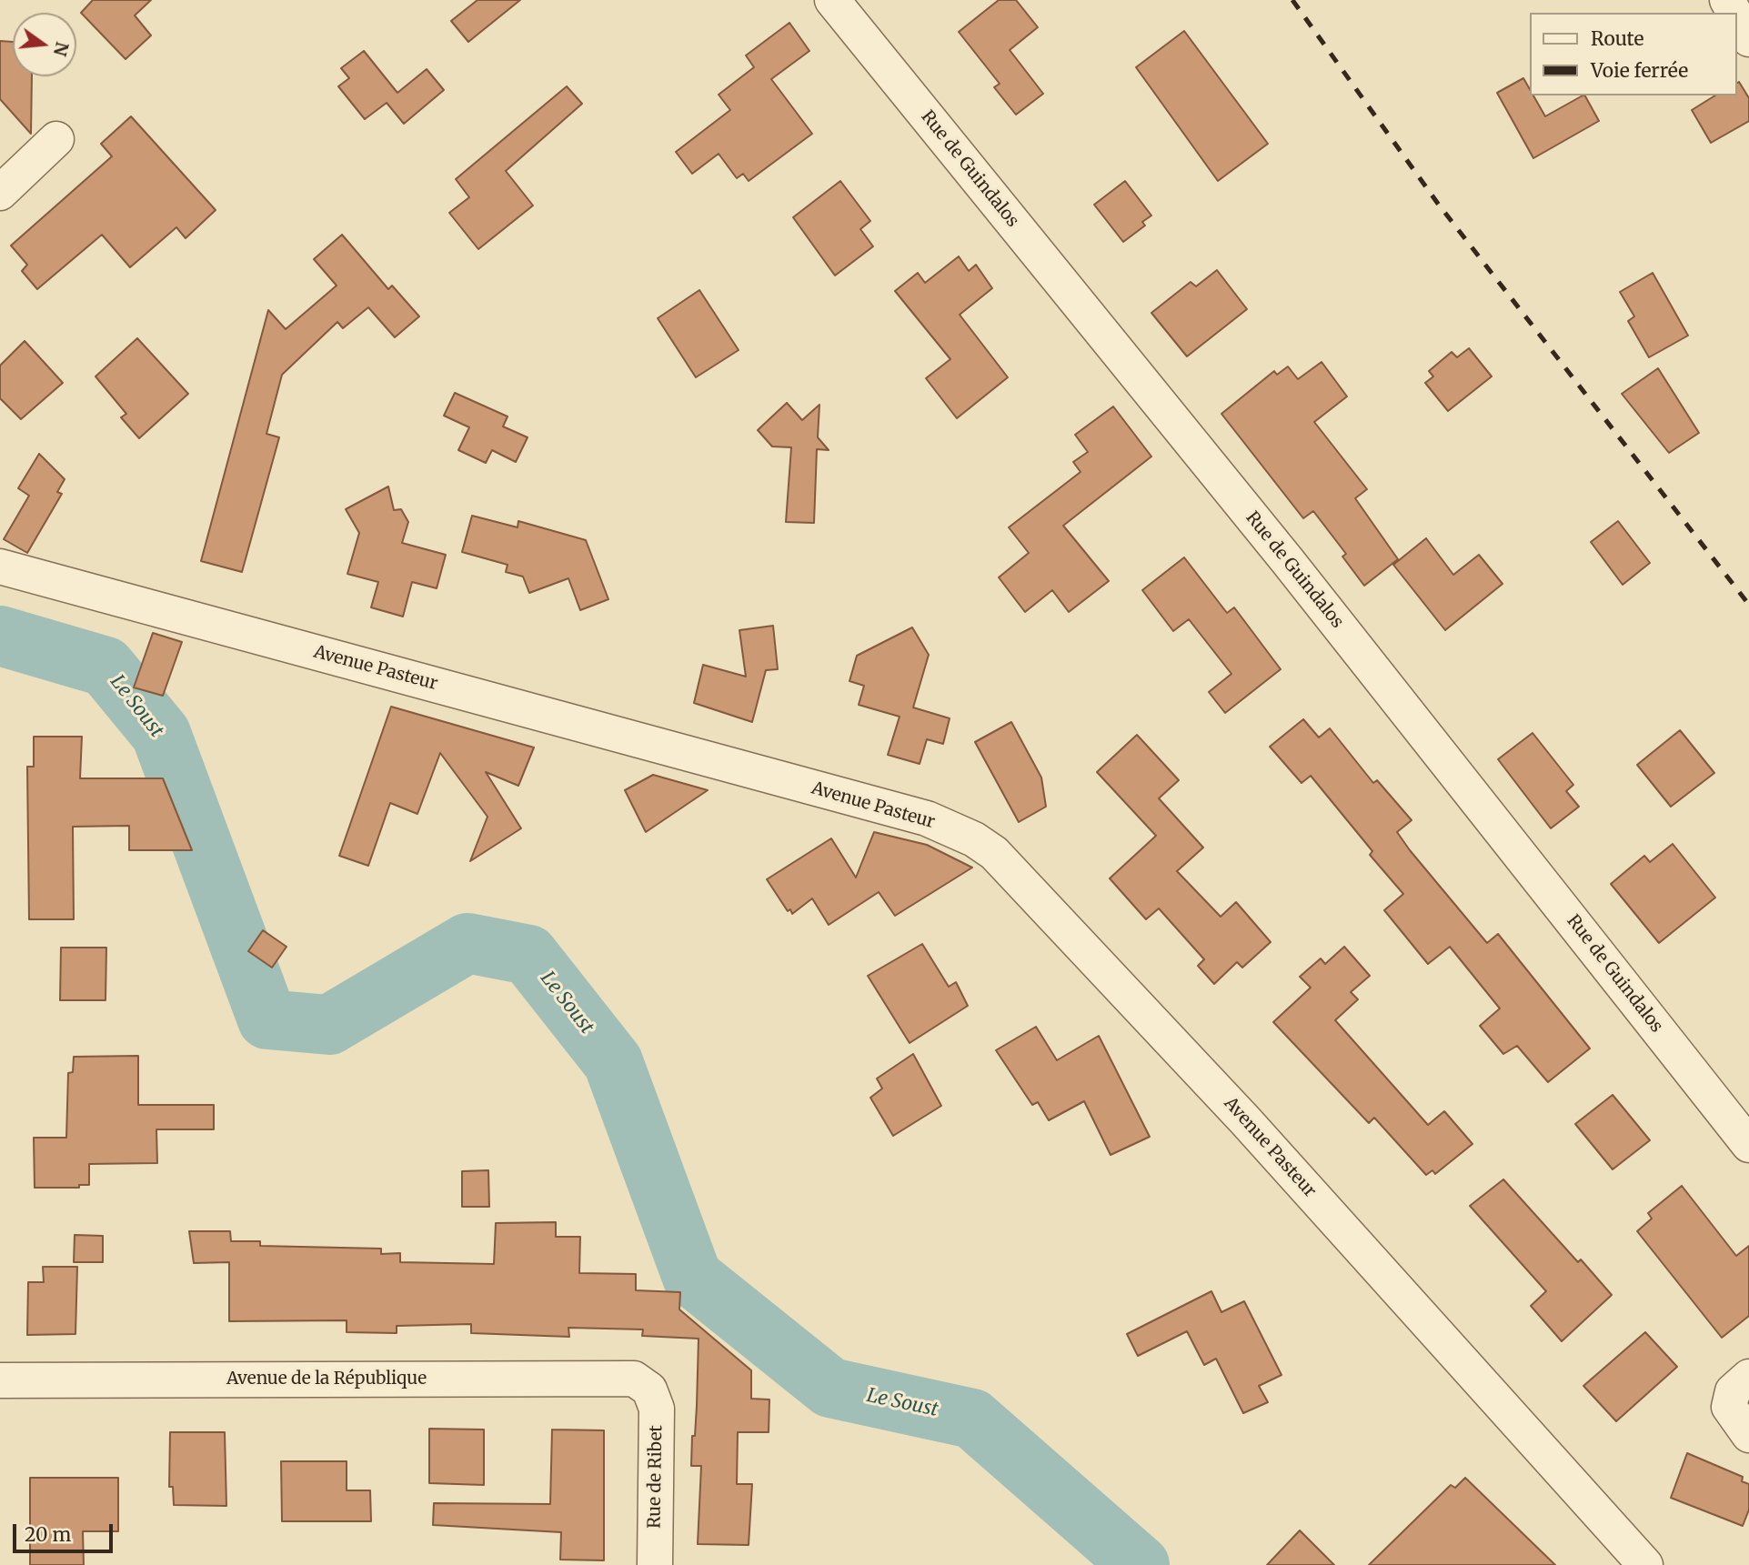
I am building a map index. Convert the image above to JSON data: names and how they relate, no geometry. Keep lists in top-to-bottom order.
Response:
{
  "streets": {
    "street": [
      "Rue de Guindalos",
      "Avenue Pasteur",
      "Avenue de la République",
      "Rue de Ribet"
    ]
  },
  "crossings": [
    ["Avenue de la République", "Rue de Ribet"]
  ],
  "water": ["Le Soust"],
  "legend": ["Route", "Voie ferrée"],
  "scale_bar": "20 m",
  "north": "right"
}
